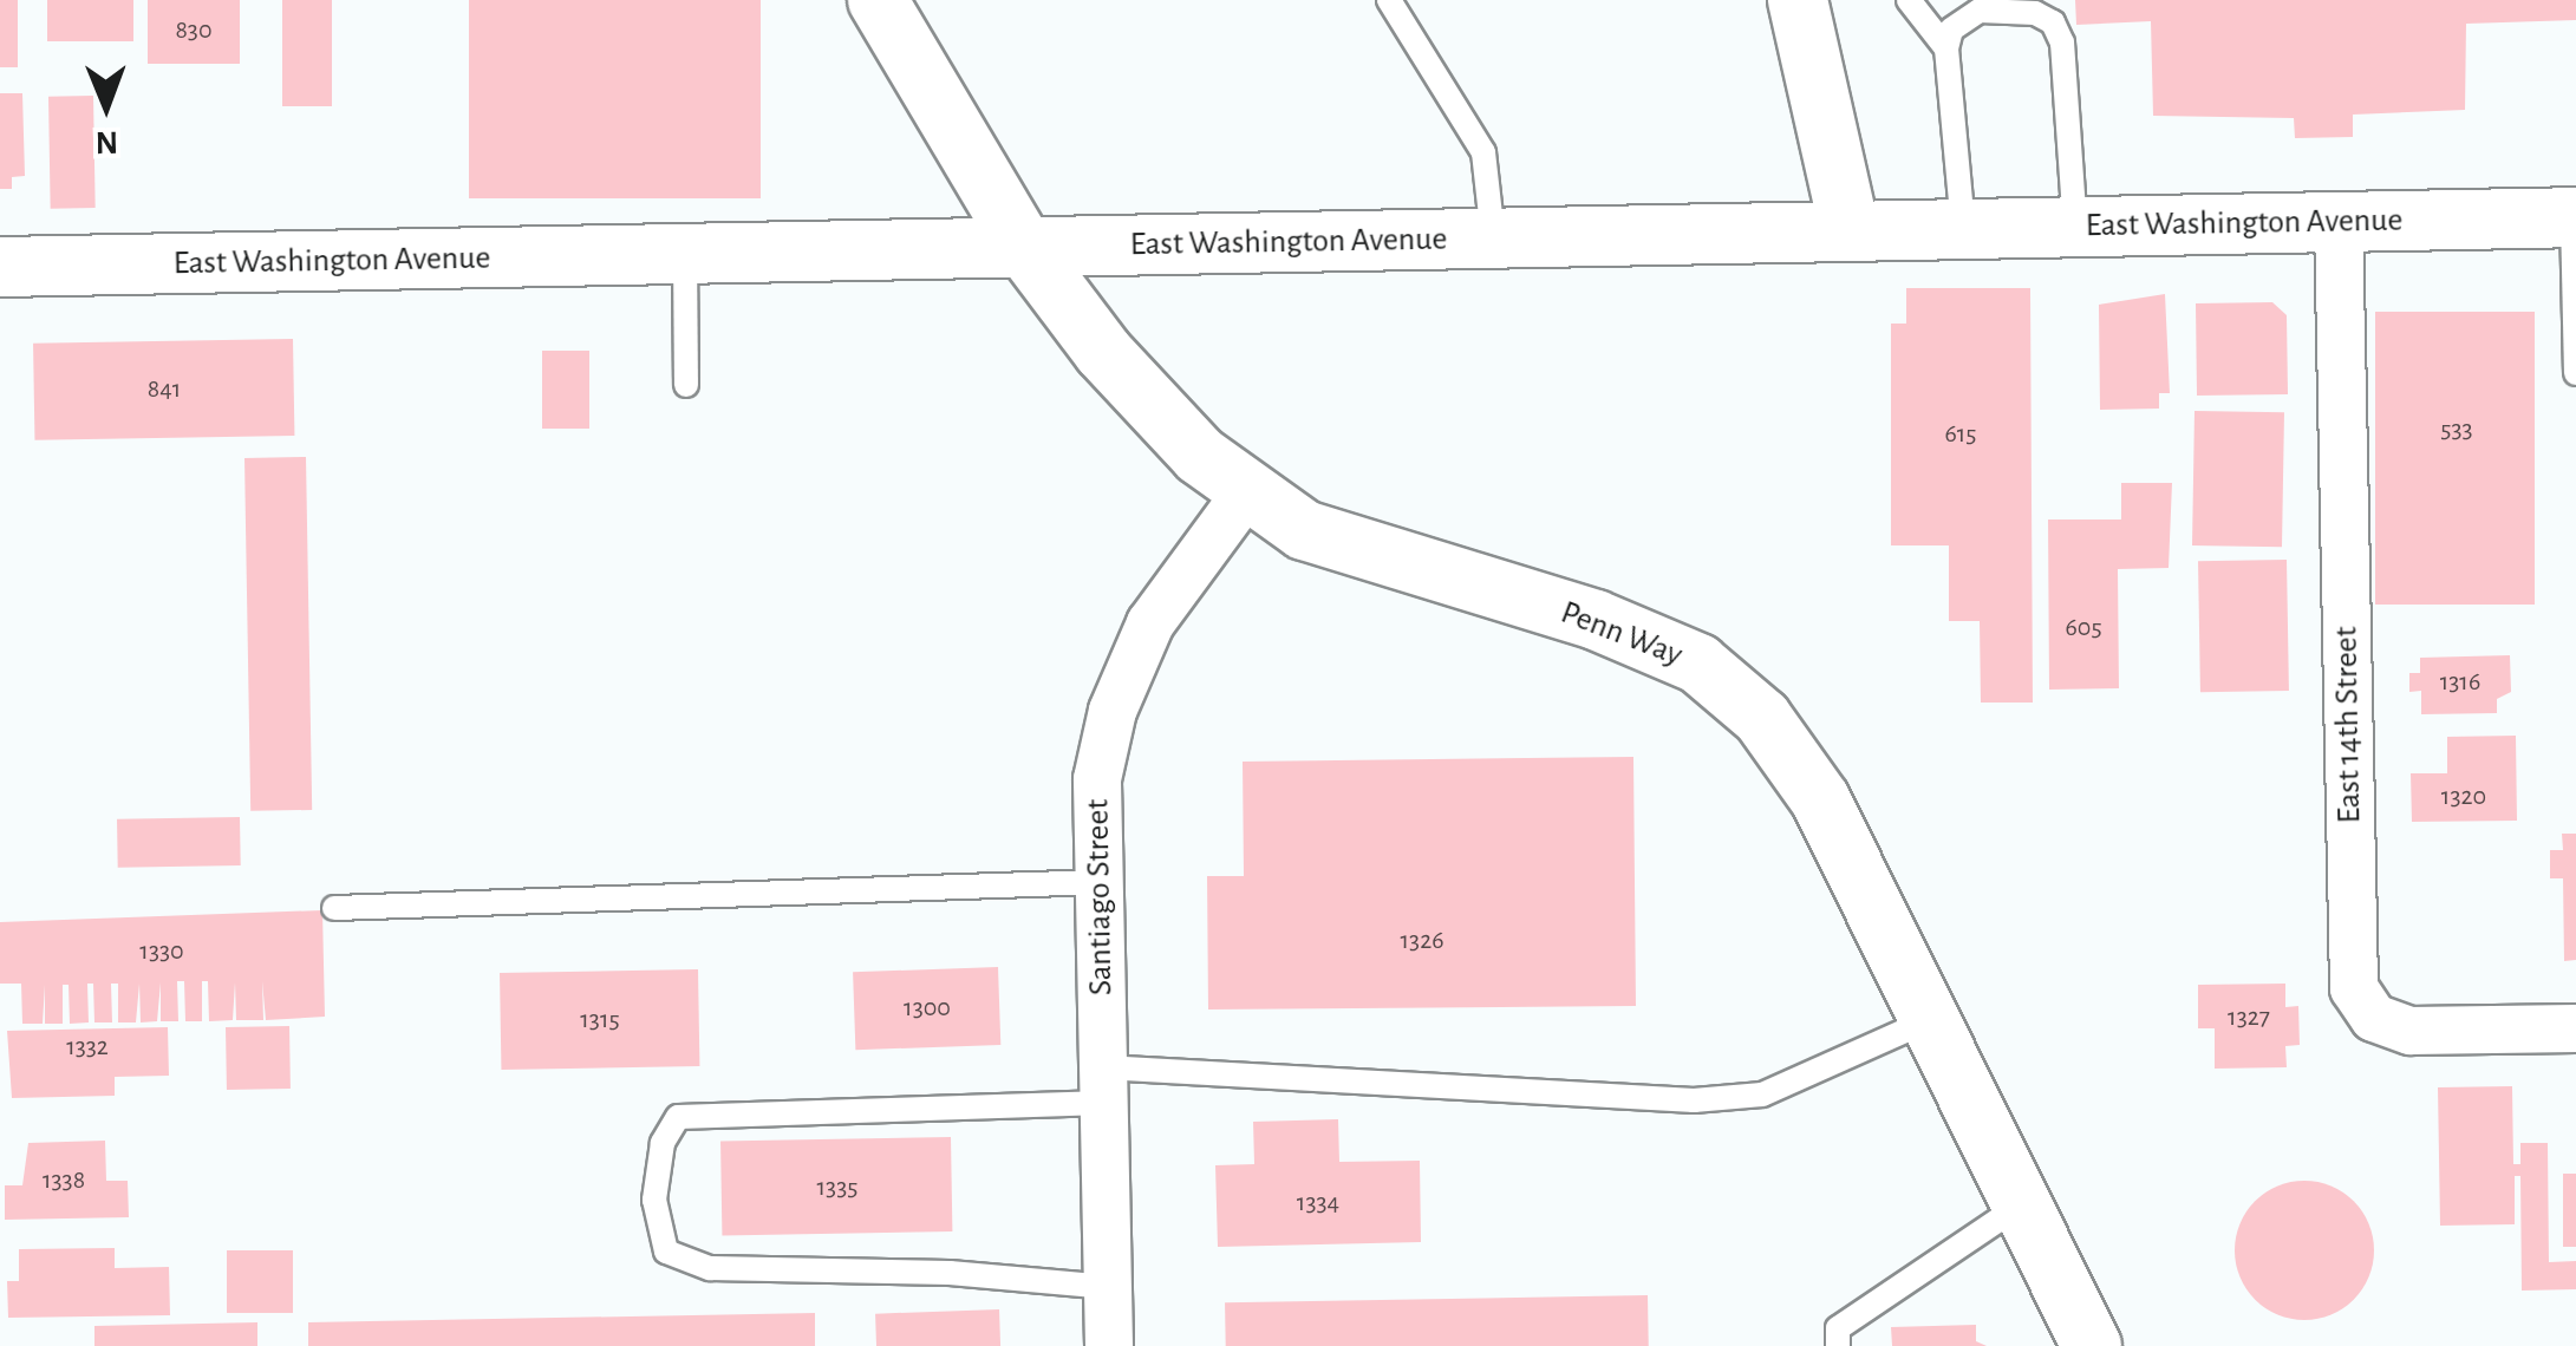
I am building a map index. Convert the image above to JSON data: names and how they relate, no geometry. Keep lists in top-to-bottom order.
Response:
{
  "streets": {
    "street": [
      "East Washington Avenue",
      "Penn Way",
      "East 14th Street",
      "Santiago Street"
    ]
  },
  "crossings": [
    ["East Washington Avenue", "Penn Way"],
    ["East Washington Avenue", "East 14th Street"],
    ["Penn Way", "Santiago Street"]
  ],
  "house_numbers": [
    "830",
    "841",
    "533",
    "615",
    "605",
    "1316",
    "1320",
    "1326",
    "1330",
    "1300",
    "1327",
    "1315",
    "1332",
    "1338",
    "1335",
    "1334"
  ],
  "north": "bottom"
}
